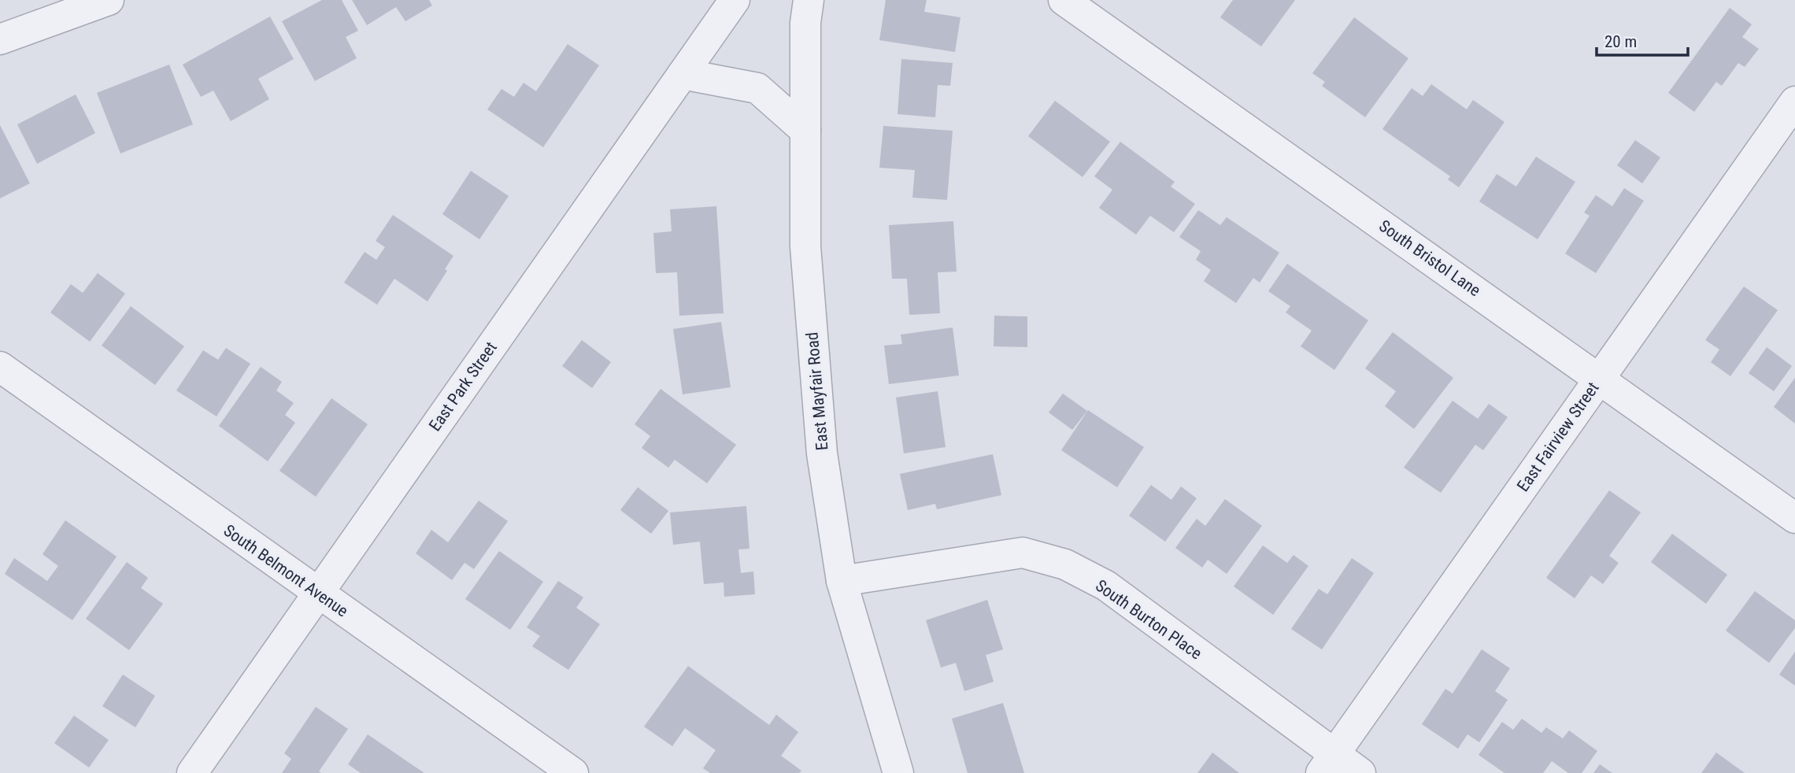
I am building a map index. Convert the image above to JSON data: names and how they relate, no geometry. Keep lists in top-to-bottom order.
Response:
{
  "streets": {
    "street": [
      "South Bristol Lane",
      "East Park Street",
      "East Mayfair Road",
      "East Fairview Street",
      "South Belmont Avenue",
      "South Burton Place"
    ]
  },
  "crossings": [
    ["South Bristol Lane", "East Fairview Street"],
    ["East Park Street", "South Belmont Avenue"],
    ["East Mayfair Road", "South Burton Place"],
    ["East Fairview Street", "South Burton Place"]
  ],
  "scale_bar": "20 m"
}
